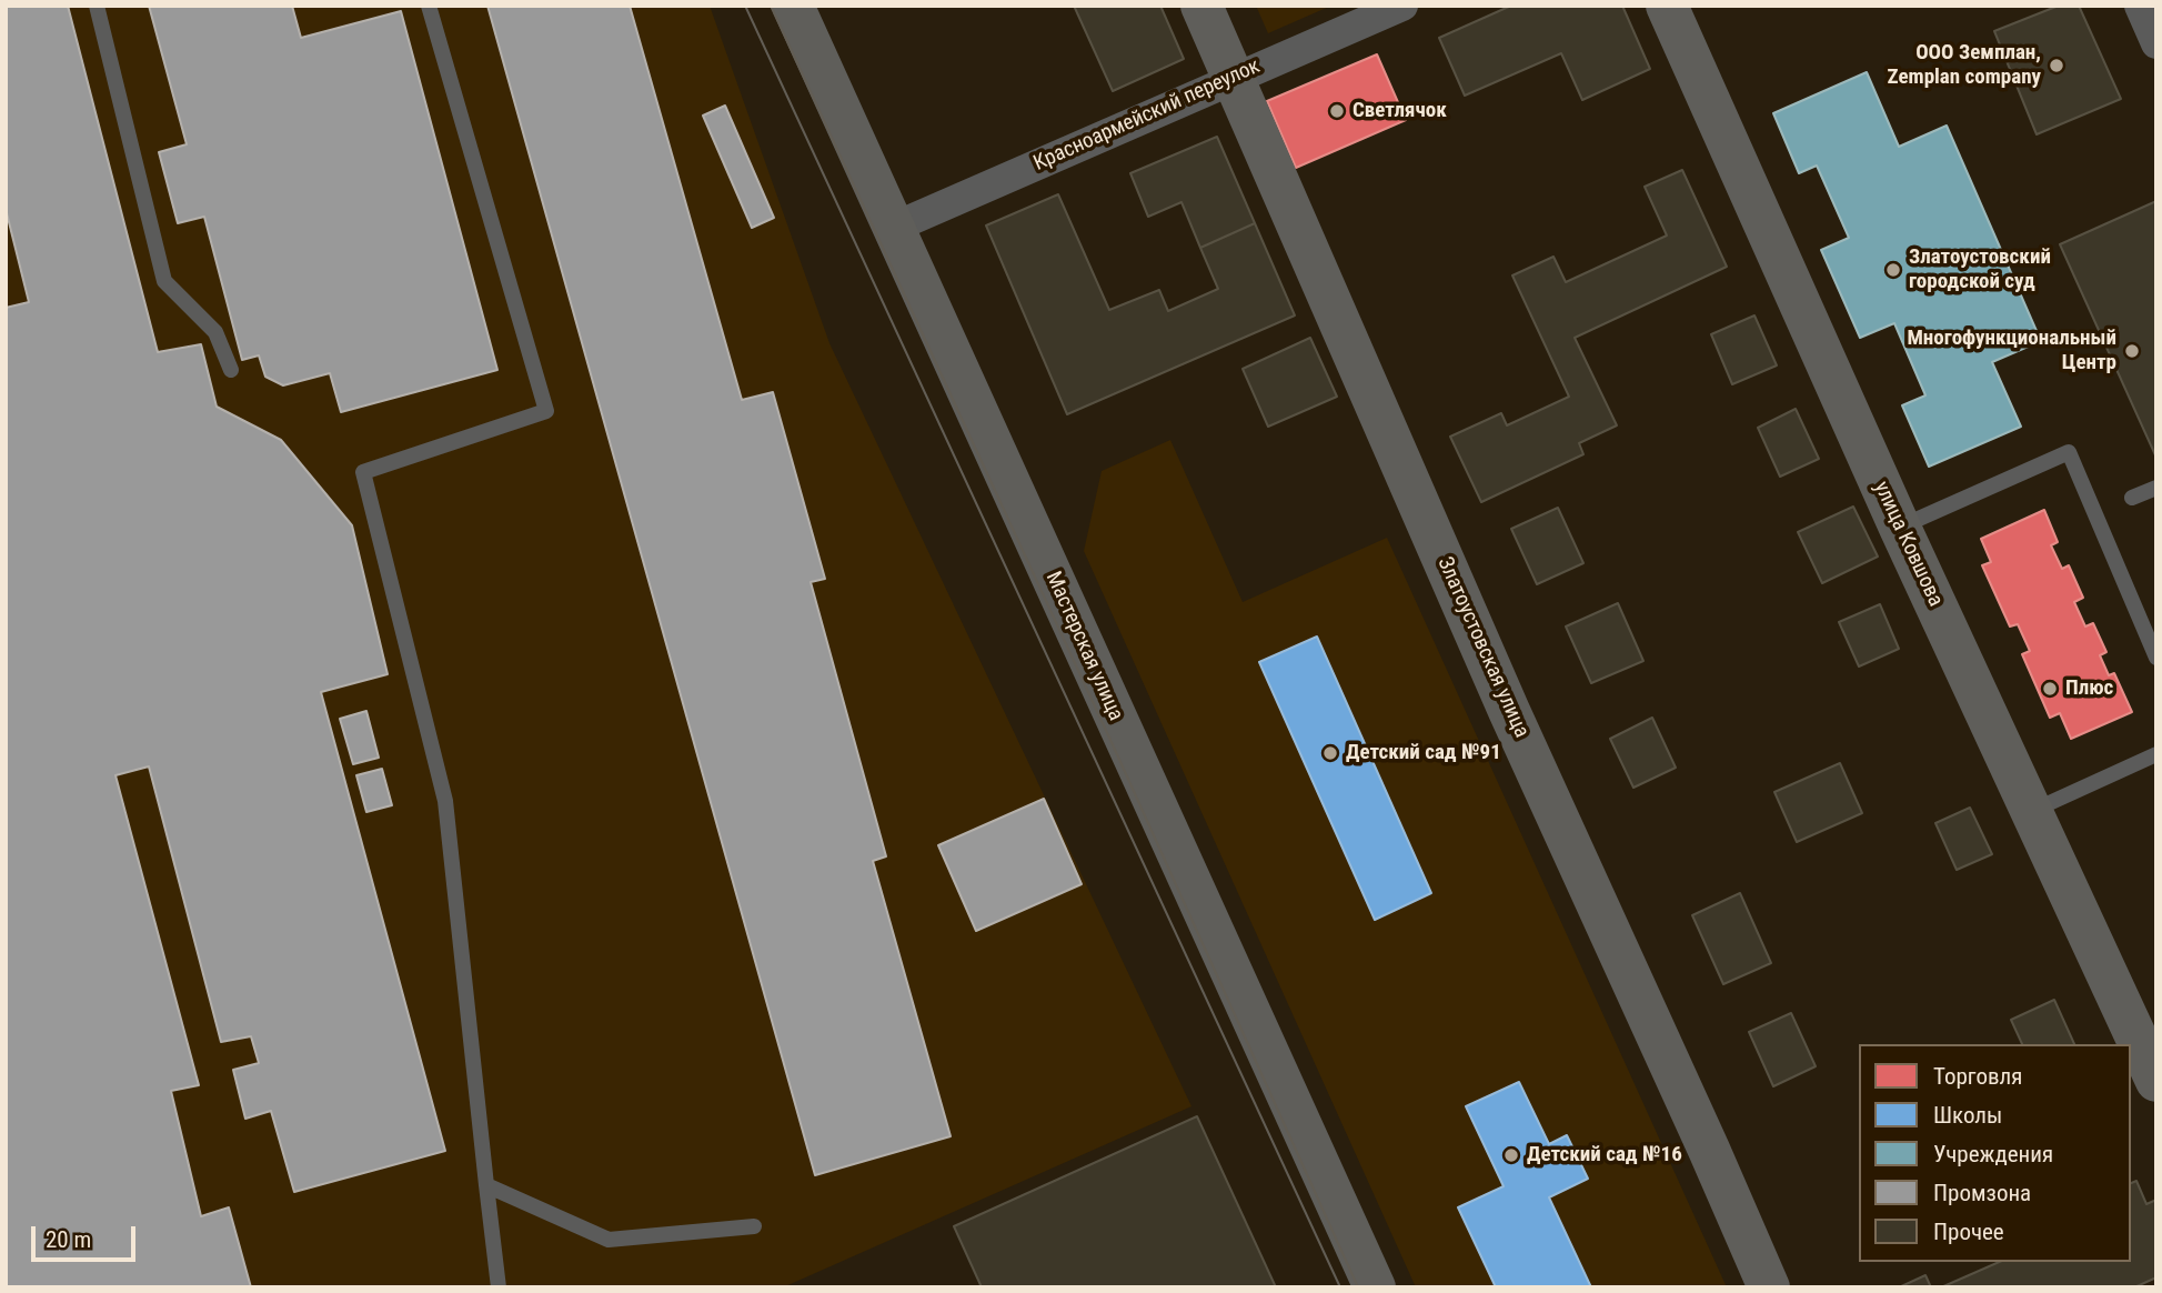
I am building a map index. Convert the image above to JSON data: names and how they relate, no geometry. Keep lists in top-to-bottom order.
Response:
{
  "streets": {
    "main road": ["улица Ковшова", "Мастерская улица", "Златоустовская улица"],
    "street": ["Красноармейский переулок"]
  },
  "crossings": [
    ["Красноармейский переулок", "Мастерская улица"],
    ["Красноармейский переулок", "Златоустовская улица"]
  ],
  "places": [
    "ООО Земплан, Zemplan company",
    "Светлячок",
    "Златоустовский городской суд",
    "Многофункциональный Центр",
    "Плюс",
    "Детский сад №91",
    "Детский сад №16"
  ],
  "legend": [
    "Торговля",
    "Школы",
    "Учреждения",
    "Промзона",
    "Прочее"
  ],
  "scale_bar": "20 m"
}
